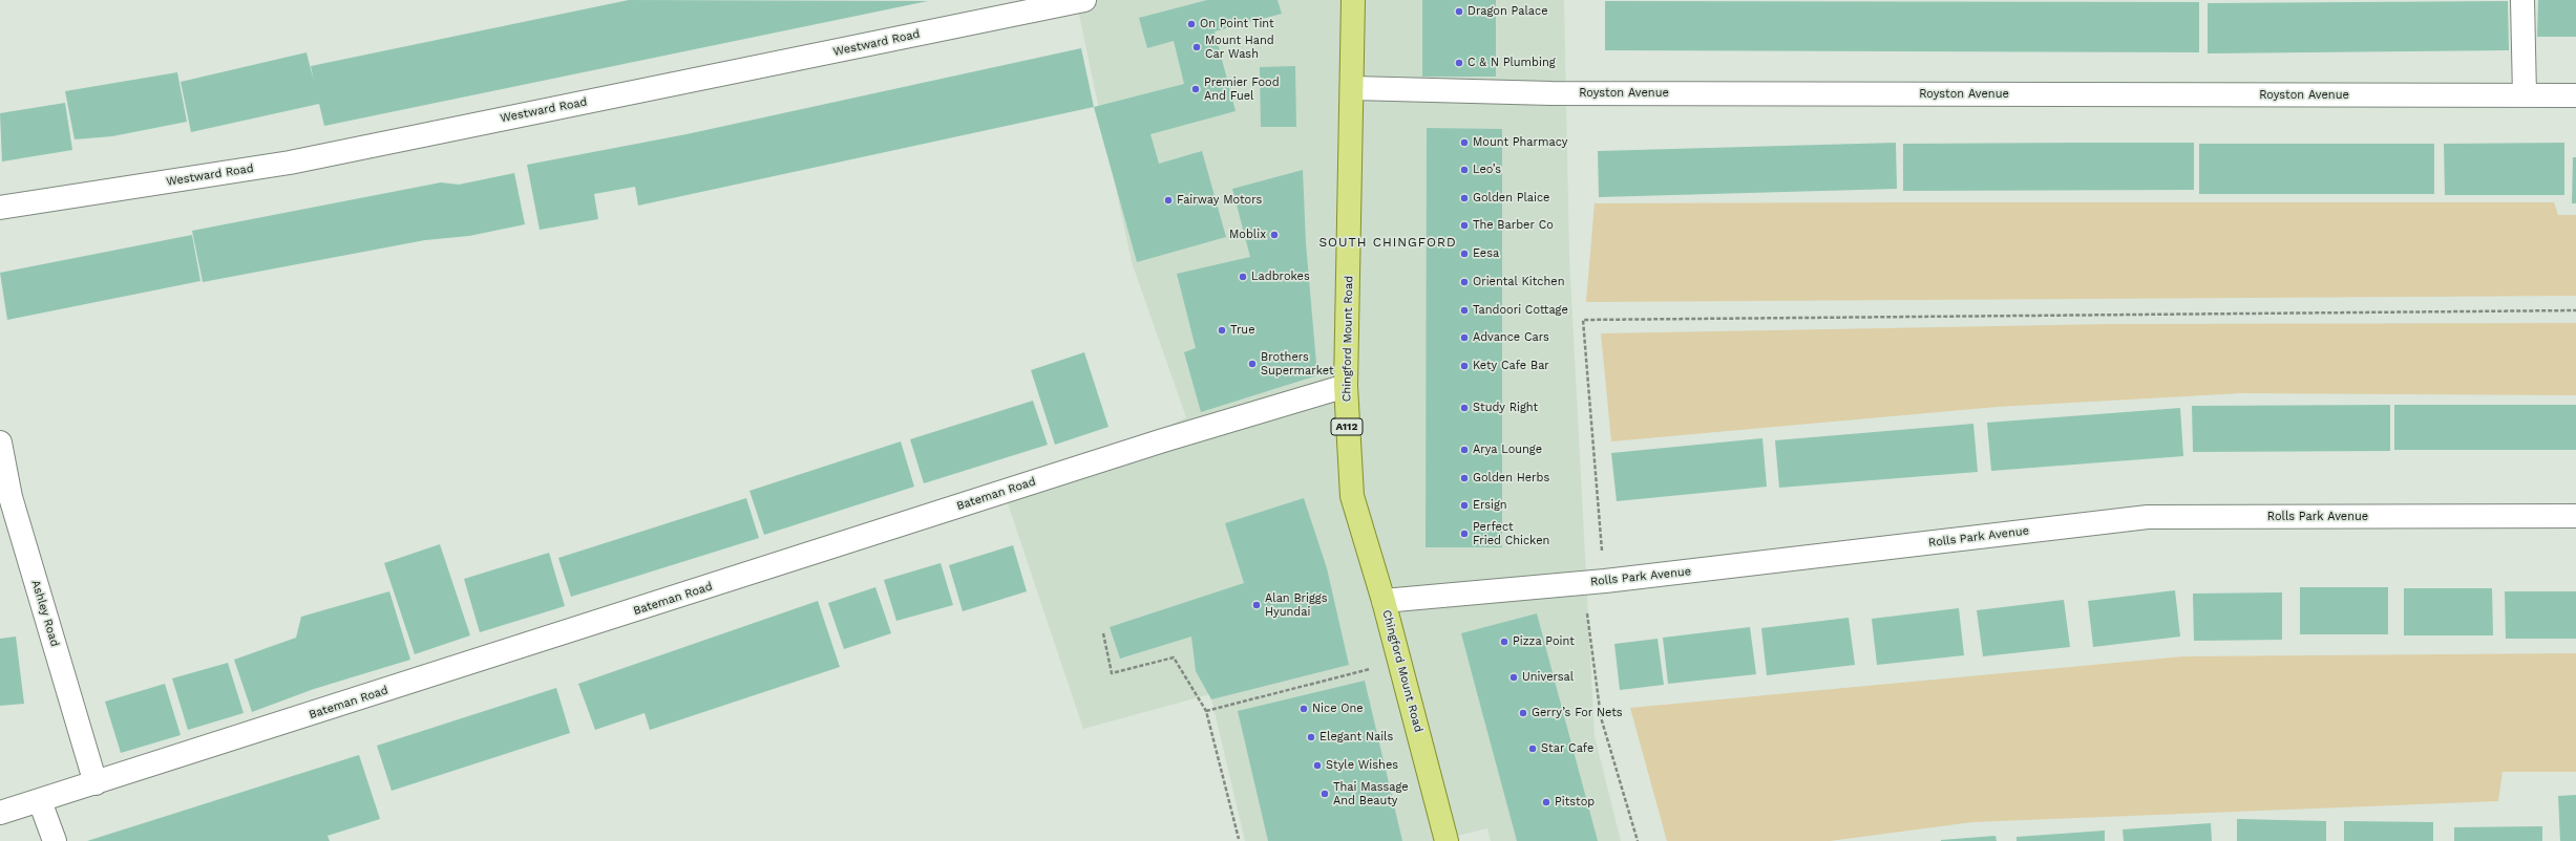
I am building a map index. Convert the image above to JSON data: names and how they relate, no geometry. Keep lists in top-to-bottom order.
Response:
{
  "streets": {
    "main road": ["Chingford Mount Road", "A112"],
    "street": [
      "Westward Road",
      "Royston Avenue",
      "Bateman Road",
      "Rolls Park Avenue",
      "Ashley Road"
    ]
  },
  "crossings": [
    ["Royston Avenue", "Chingford Mount Road"],
    ["Chingford Mount Road", "Bateman Road"],
    ["Chingford Mount Road", "Rolls Park Avenue"],
    ["Bateman Road", "Ashley Road"]
  ],
  "districts": ["SOUTH CHINGFORD"],
  "places": [
    "Dragon Palace",
    "On Point Tint",
    "Mount Hand Car Wash",
    "C & N Plumbing",
    "Premier Food And Fuel",
    "Mount Pharmacy",
    "Leo’s",
    "Golden Plaice",
    "Fairway Motors",
    "The Barber Co",
    "Moblix",
    "Eesa",
    "Ladbrokes",
    "Oriental Kitchen",
    "Tandoori Cottage",
    "True",
    "Advance Cars",
    "Brothers Supermarket",
    "Kety Cafe Bar",
    "Study Right",
    "Arya Lounge",
    "Golden Herbs",
    "Ersign",
    "Perfect Fried Chicken",
    "Alan Briggs Hyundai",
    "Pizza Point",
    "Universal",
    "Nice One",
    "Gerry’s For Nets",
    "Elegant Nails",
    "Star Cafe",
    "Style Wishes",
    "Thai Massage And Beauty",
    "Pitstop"
  ]
}
